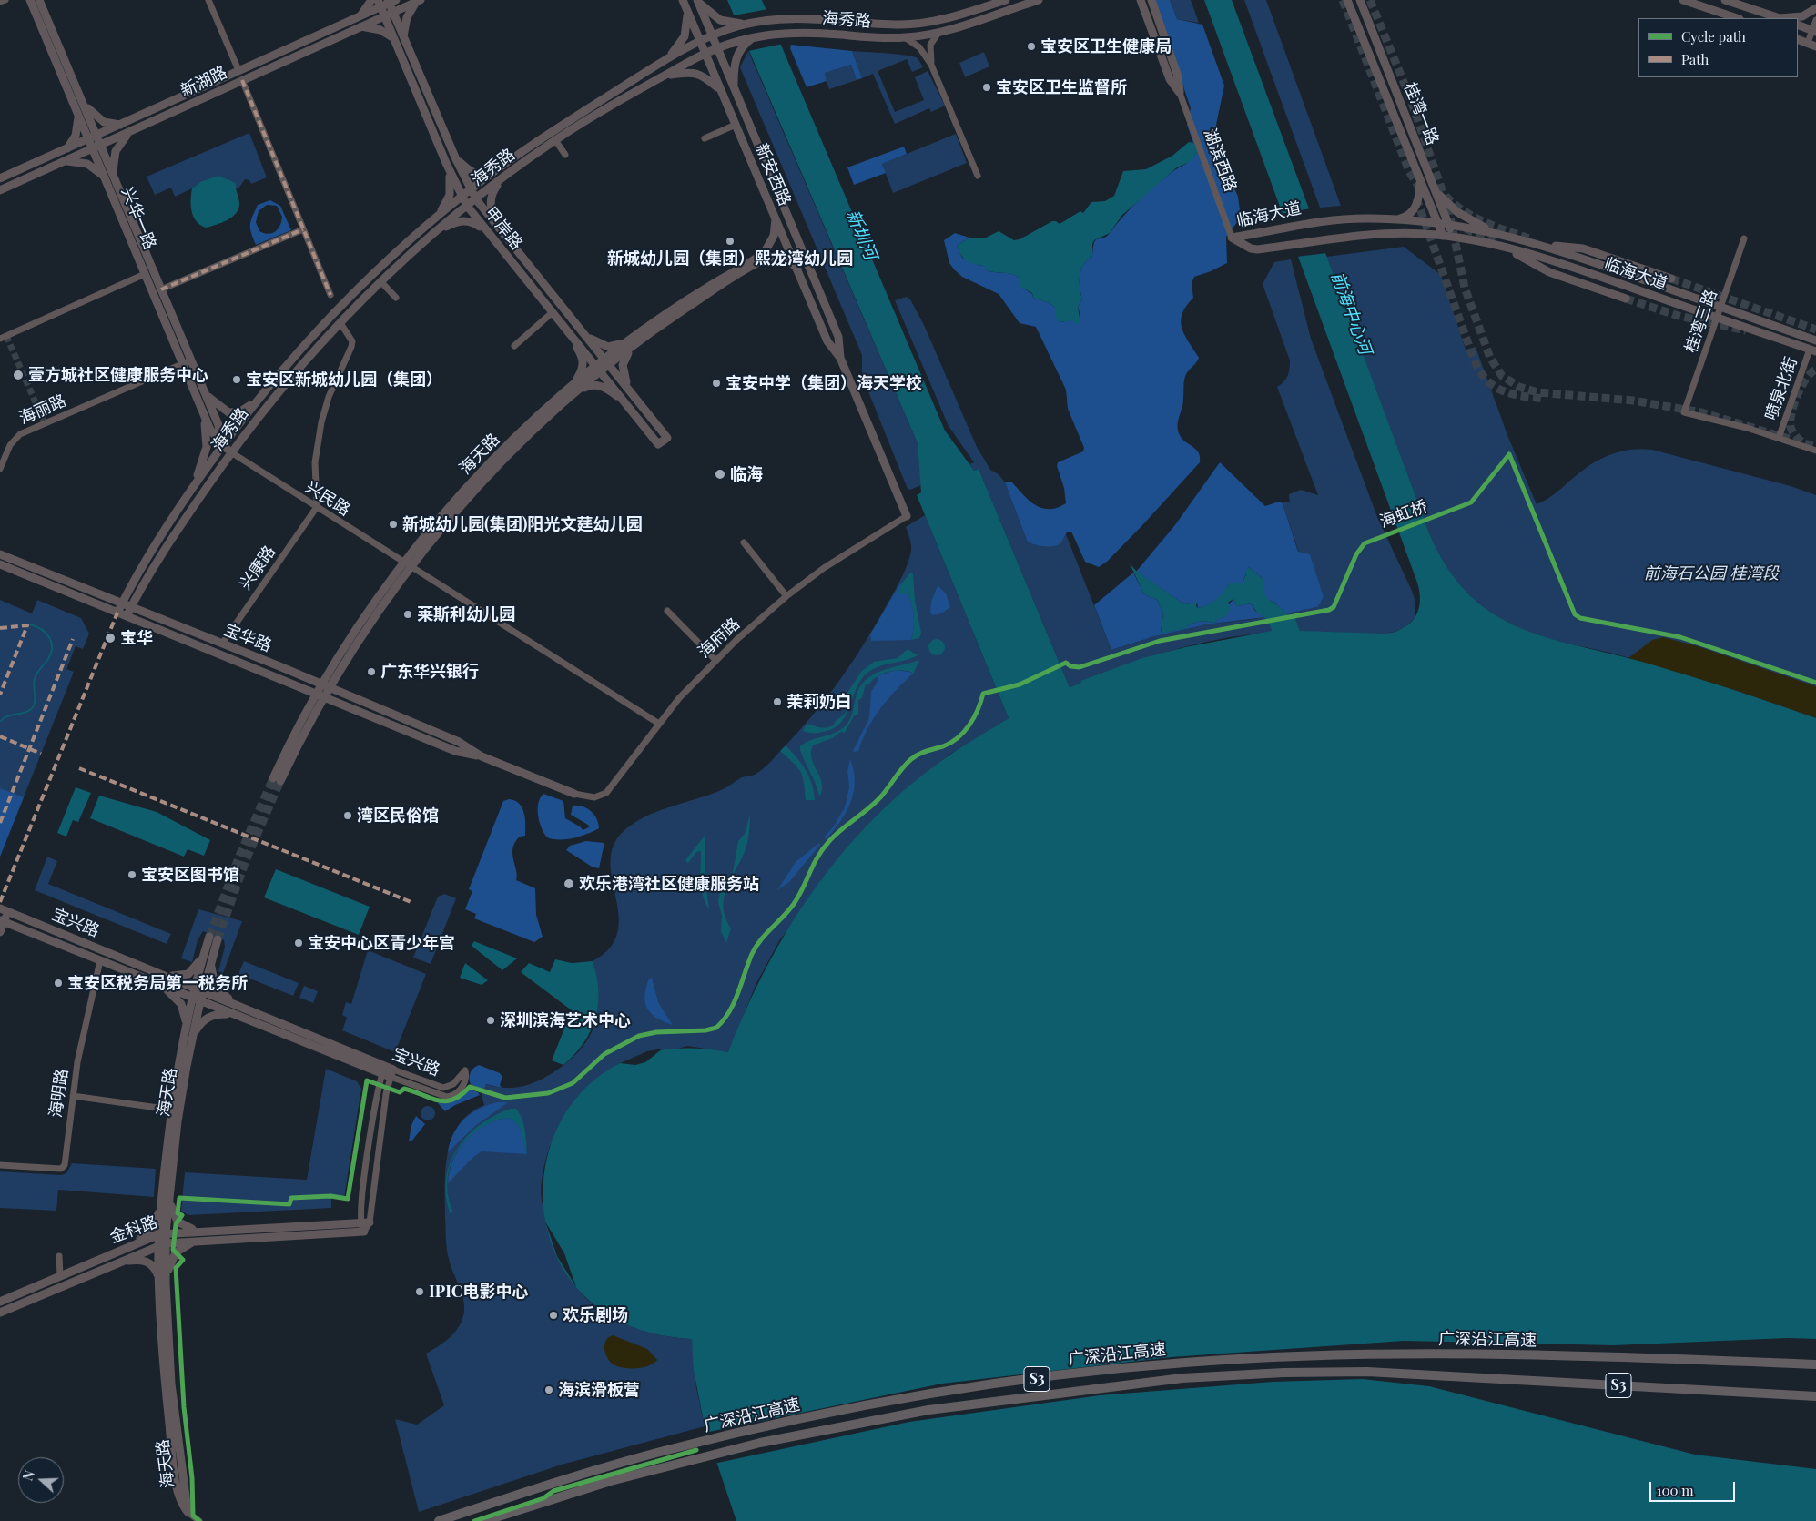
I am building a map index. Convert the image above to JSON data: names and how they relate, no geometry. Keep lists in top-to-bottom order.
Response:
{
  "streets": {
    "highway": ["广深沿江高速", "S3"],
    "main road": [
      "海秀路",
      "新湖路",
      "桂湾一路",
      "湖滨西路",
      "新安西路",
      "临海大道",
      "兴华一路",
      "甲岸路",
      "海天路",
      "宝华路",
      "宝兴路",
      "金科路"
    ],
    "street": [
      "桂湾三路",
      "喷泉北街",
      "海丽路",
      "兴民路",
      "兴康路",
      "海府路",
      "海明路"
    ],
    "cycle path": ["海虹桥"]
  },
  "crossings": [
    ["海秀路", "新安西路"],
    ["海秀路", "兴华一路"],
    ["海秀路", "甲岸路"],
    ["海秀路", "兴民路"],
    ["海秀路", "宝华路"],
    ["新湖路", "兴华一路"],
    ["新湖路", "甲岸路"],
    ["桂湾一路", "临海大道"],
    ["湖滨西路", "临海大道"],
    ["新安西路", "海天路"],
    ["新安西路", "海府路"],
    ["临海大道", "桂湾三路"],
    ["临海大道", "喷泉北街"],
    ["兴华一路", "海丽路"],
    ["兴华一路", "兴民路"],
    ["甲岸路", "海天路"],
    ["桂湾三路", "喷泉北街"],
    ["海天路", "兴民路"],
    ["海天路", "宝华路"],
    ["海天路", "宝兴路"],
    ["海天路", "金科路"],
    ["兴民路", "兴康路"],
    ["兴民路", "海府路"],
    ["兴康路", "宝华路"],
    ["宝华路", "海府路"],
    ["宝兴路", "海明路"]
  ],
  "water": ["新圳河", "前海中心河"],
  "parks": ["前海石公园 桂湾段"],
  "places": [
    "宝安区卫生健康局",
    "宝安区卫生监督所",
    "新城幼儿园（集团）熙龙湾幼儿园",
    "壹方城社区健康服务中心",
    "宝安区新城幼儿园（集团）",
    "宝安中学（集团）海天学校",
    "临海",
    "新城幼儿园(集团)阳光文莛幼儿园",
    "莱斯利幼儿园",
    "宝华",
    "广东华兴银行",
    "茉莉奶白",
    "湾区民俗馆",
    "宝安区图书馆",
    "欢乐港湾社区健康服务站",
    "宝安中心区青少年宫",
    "宝安区税务局第一税务所",
    "深圳滨海艺术中心",
    "IPIC电影中心",
    "欢乐剧场",
    "海滨滑板营"
  ],
  "legend": ["Cycle path", "Path"],
  "scale_bar": "100 m",
  "north": "left"
}
